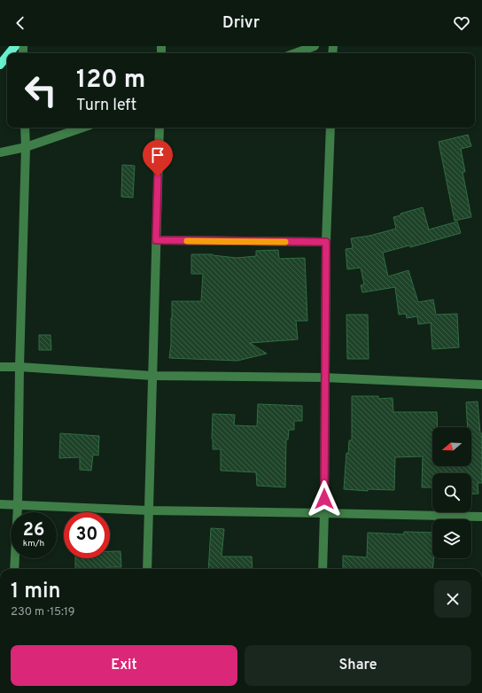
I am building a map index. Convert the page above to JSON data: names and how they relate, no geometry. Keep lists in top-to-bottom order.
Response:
{
  "north": "left",
  "page": {
    "header": "Drivr",
    "turn": ["120 m", "Turn left"],
    "speed": "26 km/h",
    "limit": "30",
    "heading": ["1 min", "230 m · 15:19"],
    "buttons": ["Exit", "Share"]
  }
}
